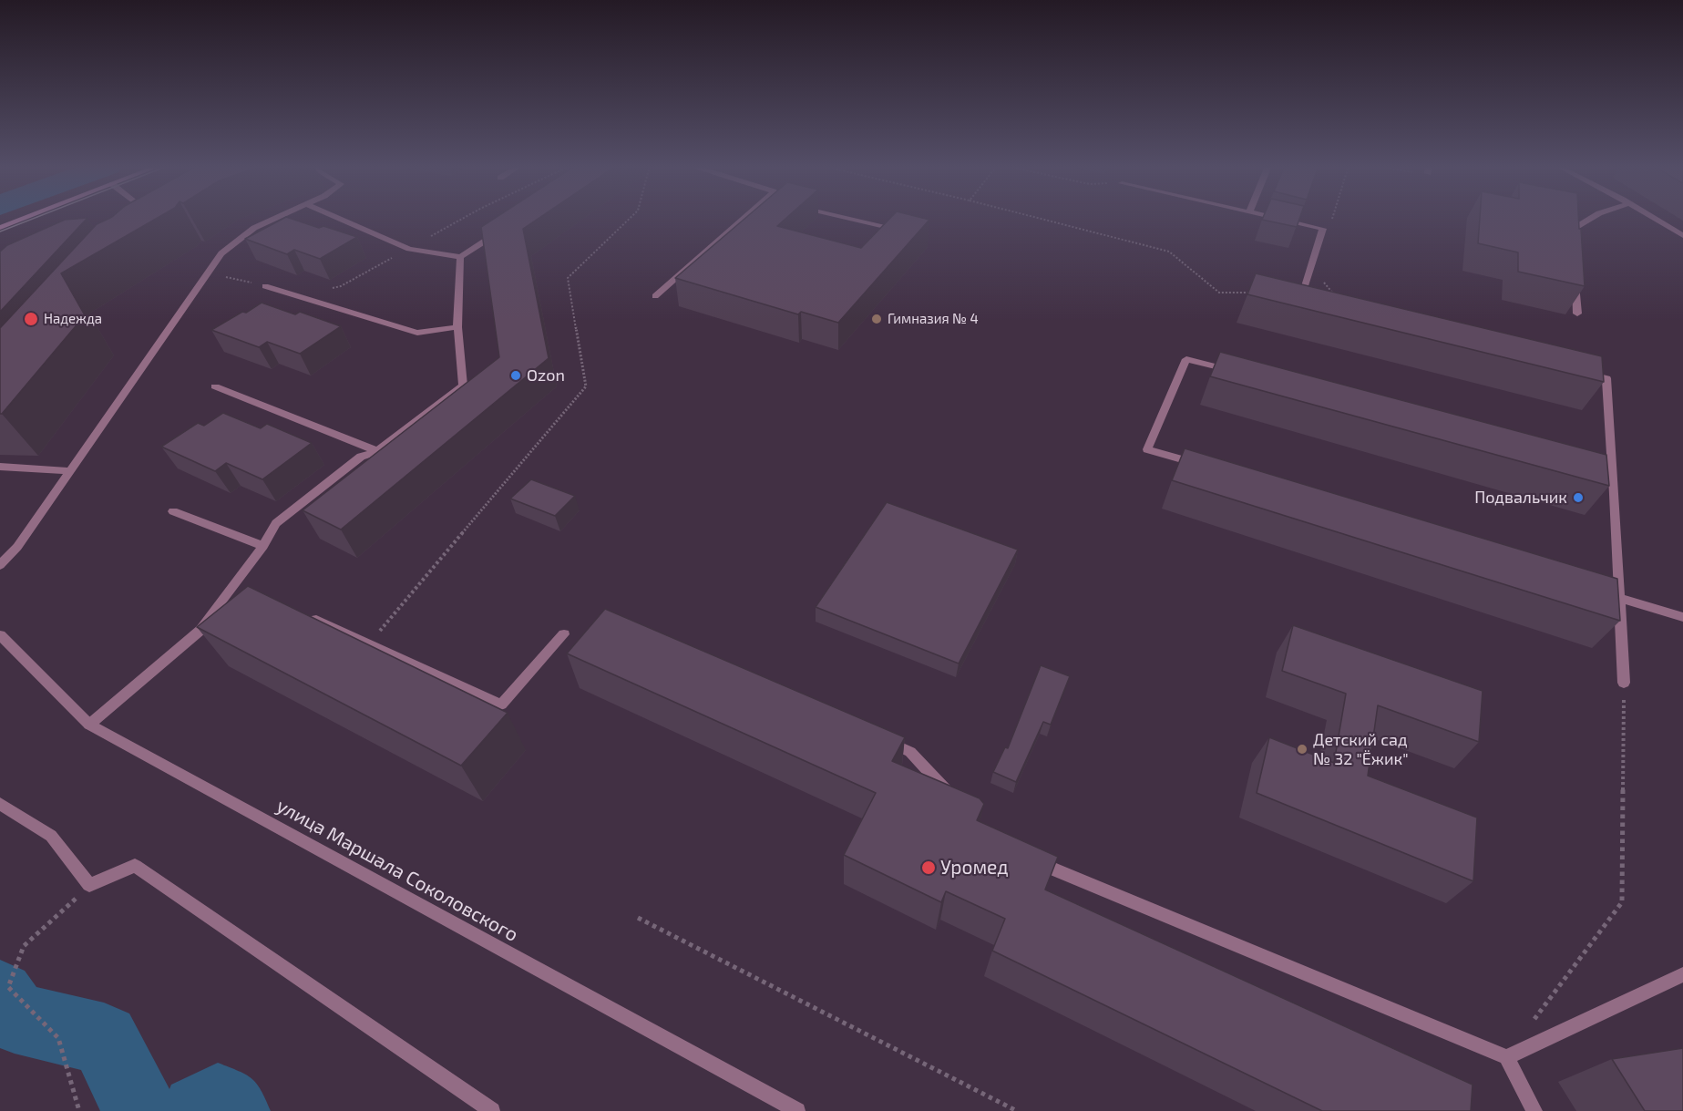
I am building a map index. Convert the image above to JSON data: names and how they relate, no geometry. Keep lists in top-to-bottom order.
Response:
{
  "streets": {
    "street": ["улица Маршала Соколовского"]
  },
  "places": [
    "Надежда",
    "Гимназия № 4",
    "Ozon",
    "Подвальчик",
    "Детский сад № 32 \"Ёжик\"",
    "Уромед"
  ]
}
